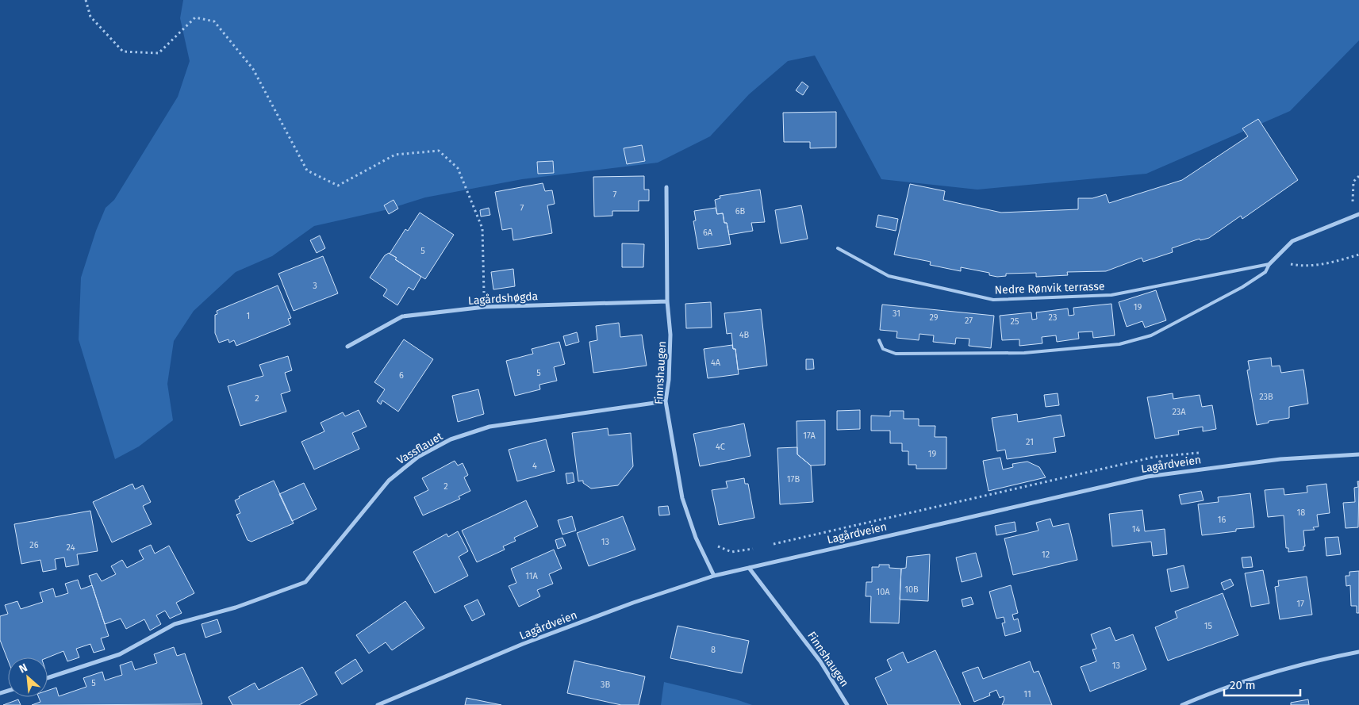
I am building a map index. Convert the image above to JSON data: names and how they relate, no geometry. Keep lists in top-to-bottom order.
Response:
{
  "streets": {
    "street": [
      "Lagårdshøgda",
      "Finnshaugen",
      "Vassflauet",
      "Lagårdveien"
    ],
    "lane": ["Nedre Rønvik terrasse"]
  },
  "crossings": [
    ["Lagårdshøgda", "Finnshaugen"],
    ["Finnshaugen", "Vassflauet"],
    ["Finnshaugen", "Lagårdveien"]
  ],
  "house_numbers": [
    "7",
    "7",
    "6B",
    "6A",
    "5",
    "3",
    "19",
    "31",
    "1",
    "29",
    "23",
    "27",
    "25",
    "4B",
    "4A",
    "5",
    "6",
    "23B",
    "2",
    "23A",
    "17A",
    "21",
    "4C",
    "19",
    "4",
    "17B",
    "2",
    "18",
    "16",
    "14",
    "13",
    "26",
    "24",
    "12",
    "11A",
    "10B",
    "10A",
    "17",
    "15",
    "8",
    "13",
    "5",
    "3B",
    "11"
  ],
  "scale_bar": "20 m",
  "north": "top left"
}
